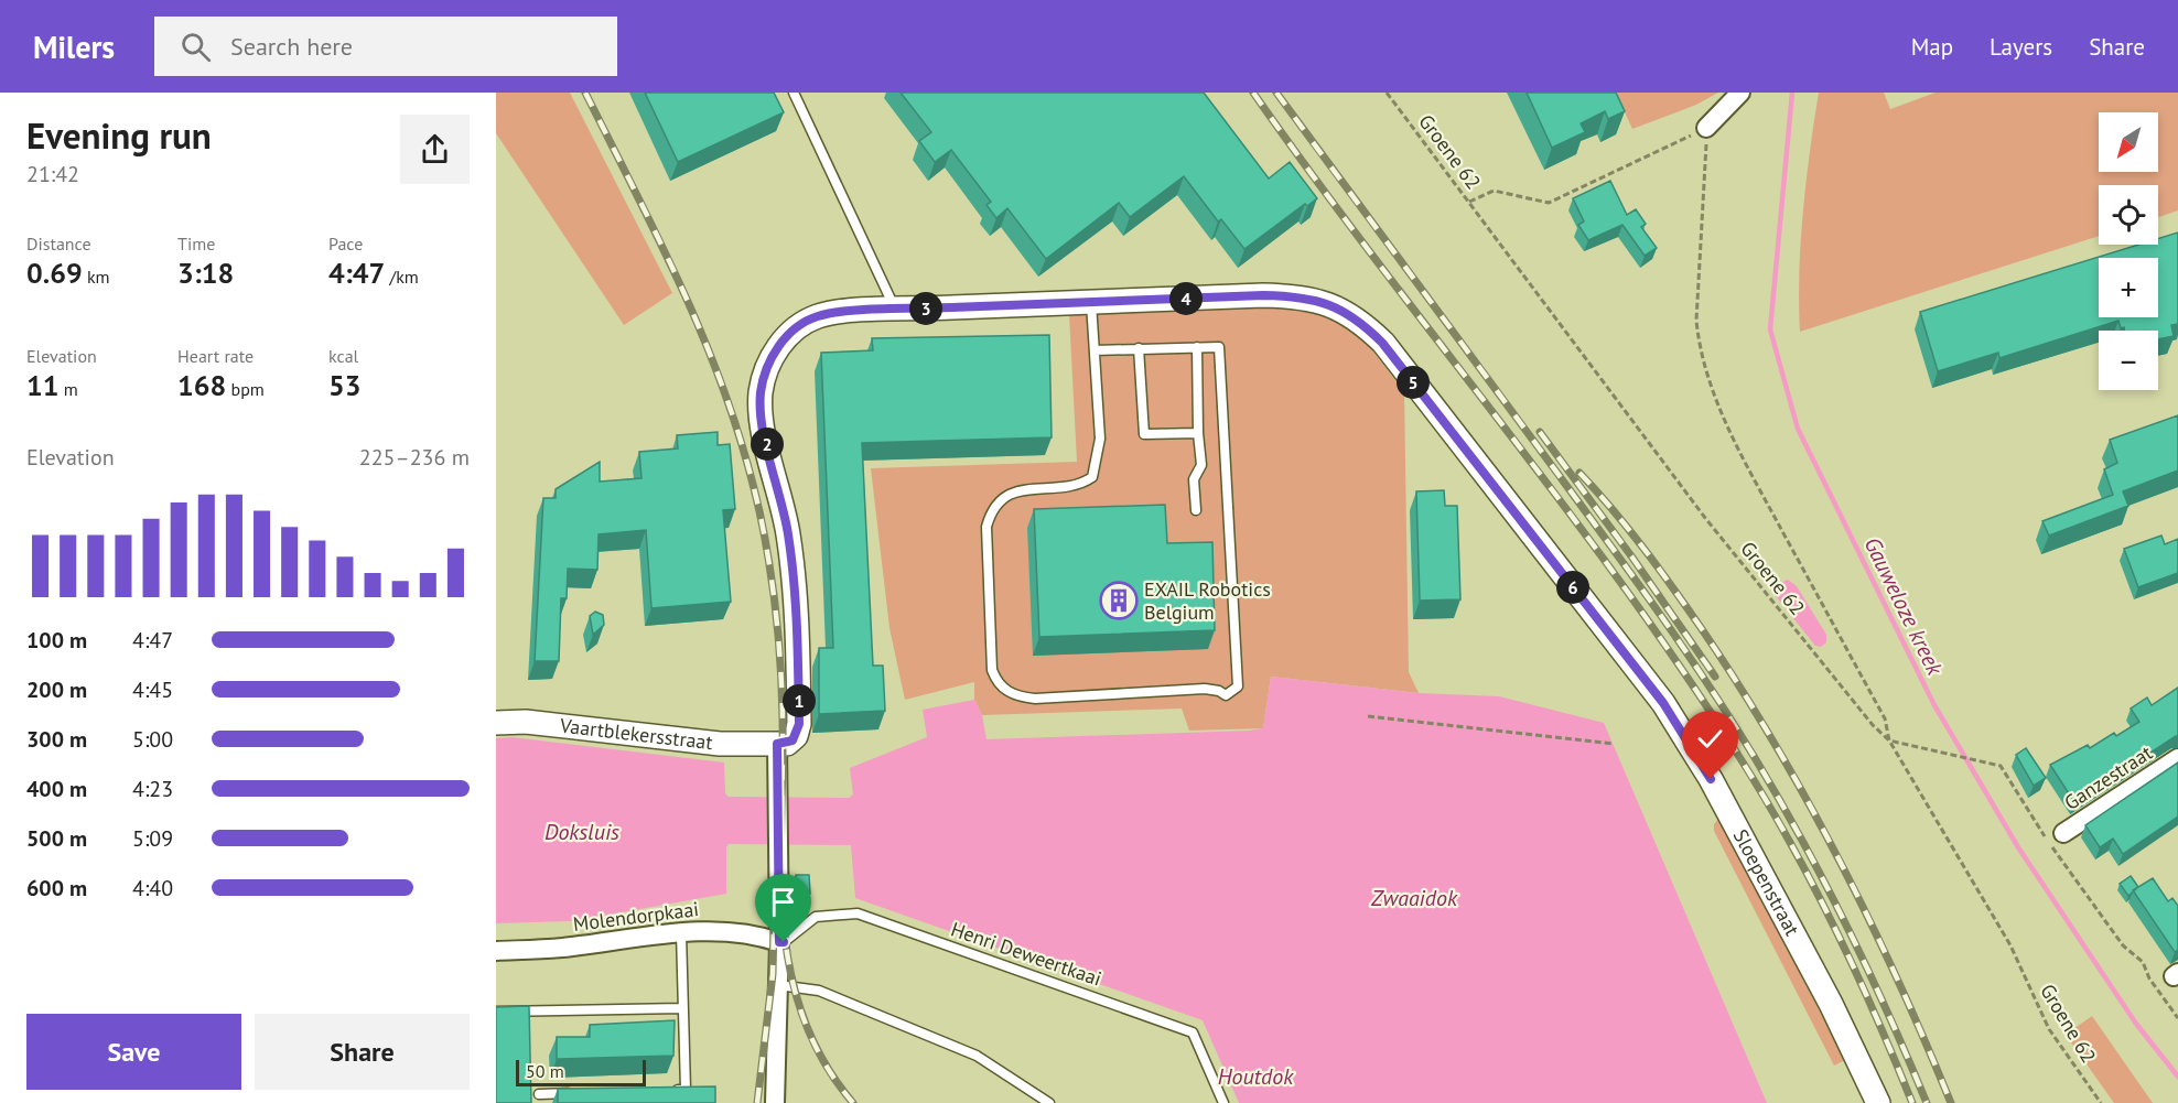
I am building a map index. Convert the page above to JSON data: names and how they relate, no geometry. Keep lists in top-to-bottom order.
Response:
{
  "streets": {
    "street": [
      "Vaartblekersstraat",
      "Ganzestraat",
      "Sloepenstraat",
      "Molendorpkaai"
    ],
    "lane": ["Henri Deweertkaai"],
    "path": ["Groene 62"]
  },
  "crossings": [
    ["Vaartblekersstraat", "Sloepenstraat"],
    ["Molendorpkaai", "Henri Deweertkaai"]
  ],
  "water": [
    "Gauweloze kreek",
    "Doksluis",
    "Zwaaidok",
    "Houtdok"
  ],
  "places": {
    "building": ["EXAIL Robotics Belgium"]
  },
  "scale_bar": "50 m",
  "north": "bottom left",
  "page": {
    "header": "Milers",
    "search": "Search here",
    "nav": ["Map", "Layers", "Share"],
    "heading": ["Evening run", "21:42"],
    "map_buttons": ["+", "−"],
    "stats": [
      ["Distance", "0.69 km"],
      ["Time", "3:18"],
      ["Pace", "4:47 /km"],
      ["Elevation", "11 m"],
      ["Heart rate", "168 bpm"],
      ["kcal", "53"]
    ],
    "pins": [
      "4",
      "3",
      "5",
      "2",
      "6",
      "1"
    ],
    "chart": ["Elevation", "225–236 m"],
    "list": [
      {
        "name": "100 m",
        "note": "4:47"
      },
      {
        "name": "200 m",
        "note": "4:45"
      },
      {
        "name": "300 m",
        "note": "5:00"
      },
      {
        "name": "400 m",
        "note": "4:23"
      },
      {
        "name": "500 m",
        "note": "5:09"
      },
      {
        "name": "600 m",
        "note": "4:40"
      }
    ],
    "buttons": ["Save", "Share"],
    "scale": "50 m"
  }
}
